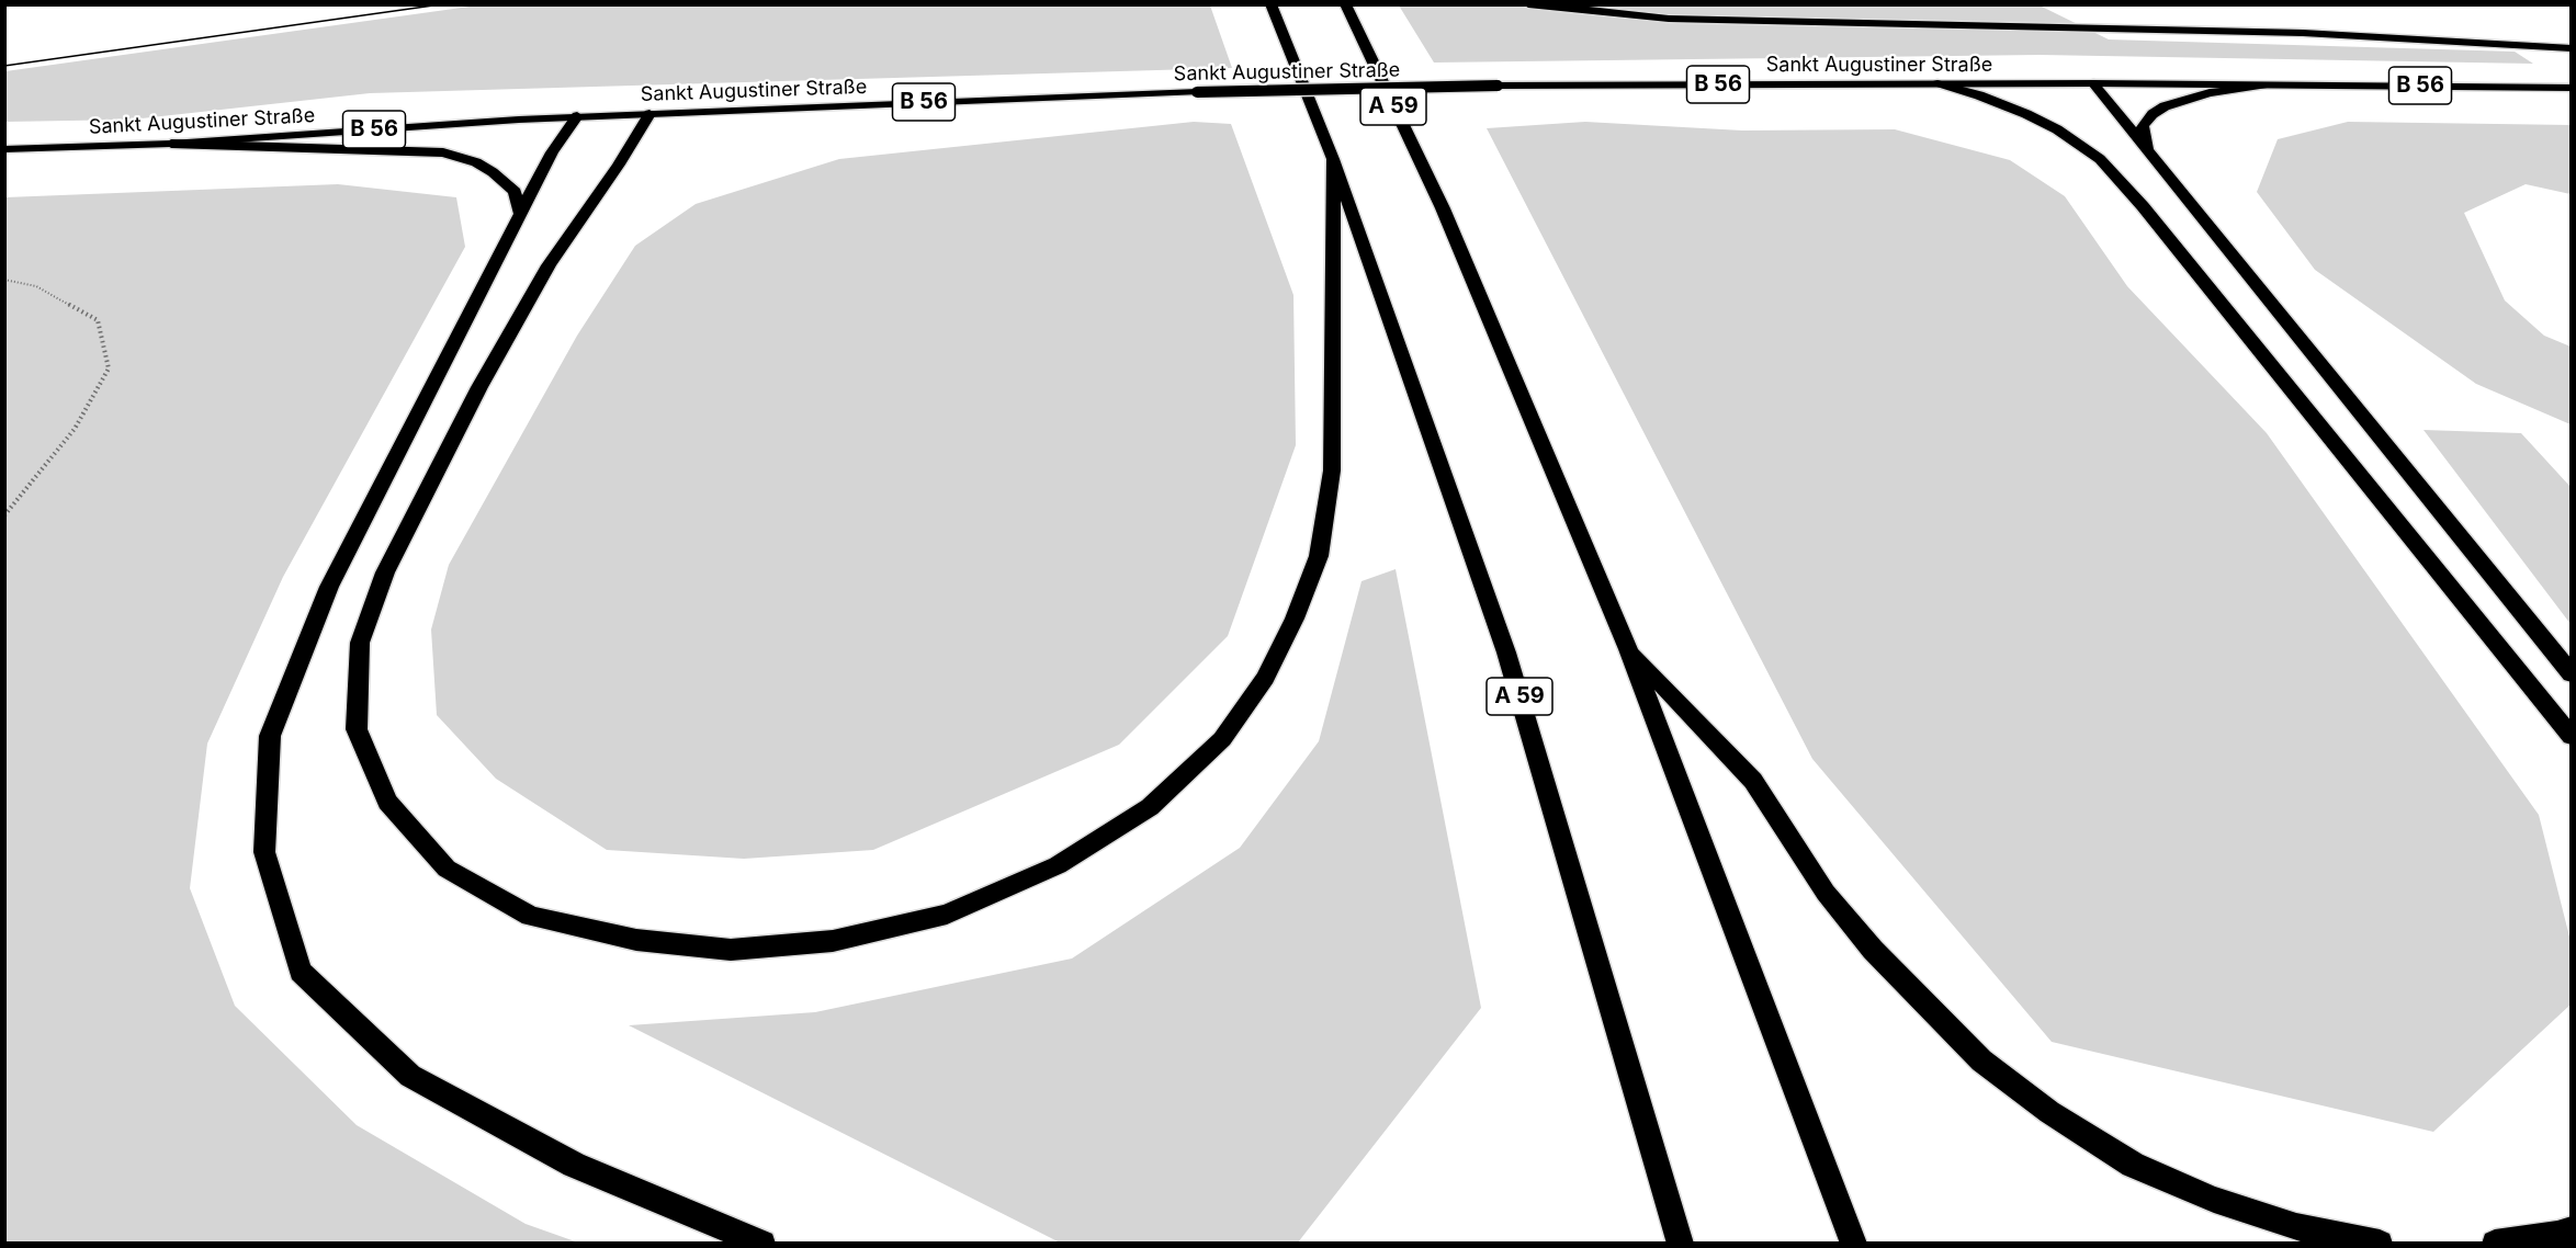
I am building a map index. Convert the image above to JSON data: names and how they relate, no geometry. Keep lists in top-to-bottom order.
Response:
{
  "streets": {
    "highway": ["A 59"],
    "main road": ["Sankt Augustiner Straße", "B 56"]
  }
}
